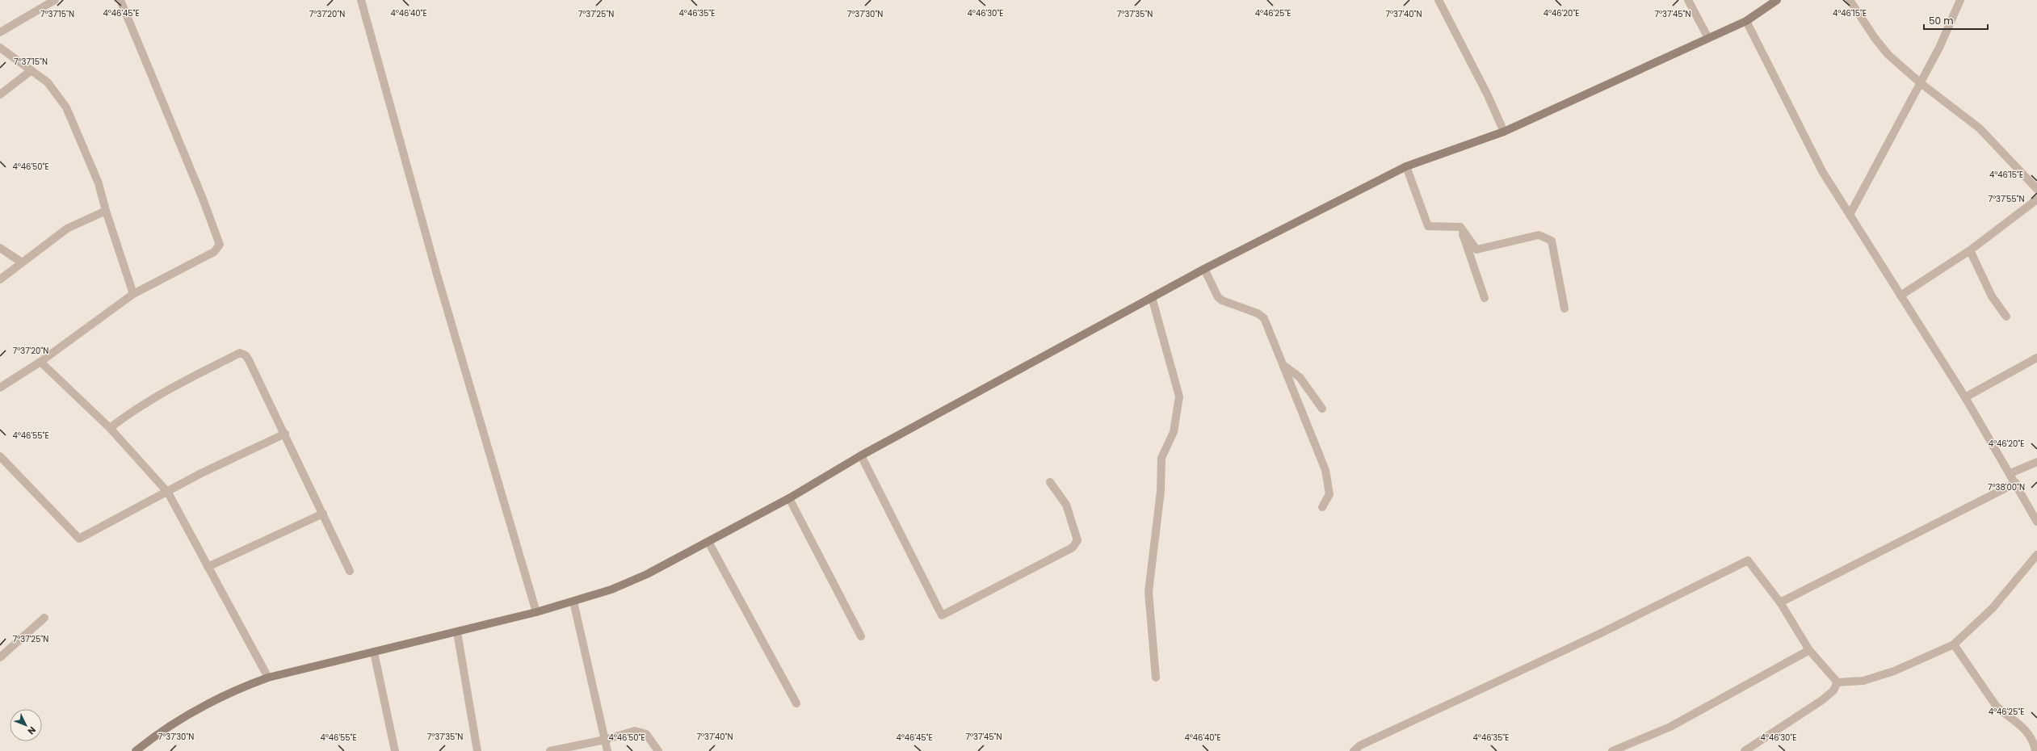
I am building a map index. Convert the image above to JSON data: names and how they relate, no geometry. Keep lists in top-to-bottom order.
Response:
{
  "scale_bar": "50 m",
  "north": "bottom right",
  "coordinates": [
    "4°46'45\"E",
    "4°46'40\"E",
    "4°46'35\"E",
    "4°46'25\"E",
    "4°46'20\"E",
    "4°46'30\"E",
    "4°46'15\"E",
    "7°37'15\"N",
    "7°37'20\"N",
    "7°37'25\"N",
    "7°37'30\"N",
    "7°37'35\"N",
    "7°37'40\"N",
    "7°37'45\"N",
    "4°46'50\"E",
    "7°37'55\"N",
    "4°46'55\"E",
    "7°38'00\"N"
  ]
}
